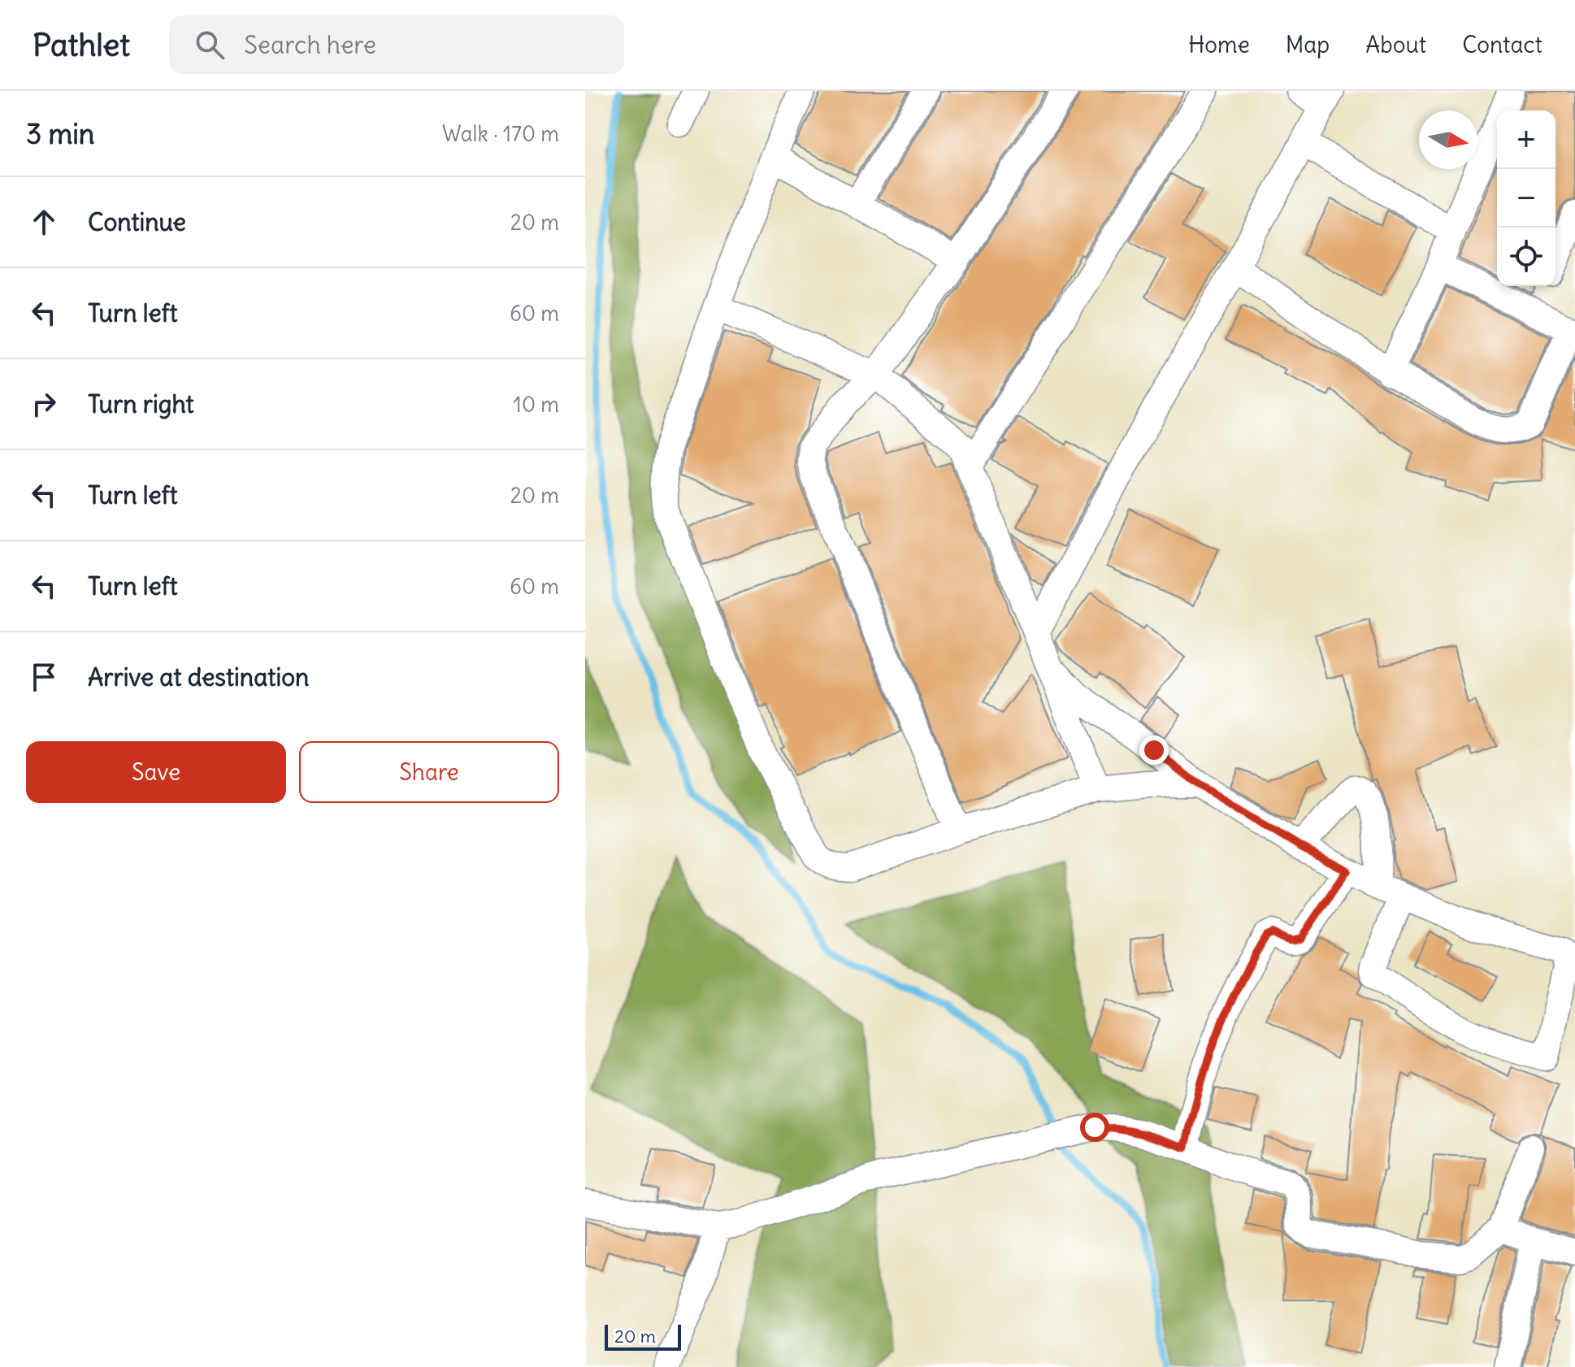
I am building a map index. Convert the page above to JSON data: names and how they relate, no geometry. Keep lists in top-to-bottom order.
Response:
{
  "scale_bar": "20 m",
  "north": "right",
  "page": {
    "header": "Pathlet",
    "search": "Search here",
    "nav": [
      "Home",
      "Map",
      "About",
      "Contact"
    ],
    "heading": ["3 min", "Walk · 170 m"],
    "map_buttons": ["+", "−"],
    "list": [
      ["Continue", "20 m"],
      ["Turn left", "60 m"],
      ["Turn right", "10 m"],
      ["Turn left", "20 m"],
      ["Turn left", "60 m"],
      "Arrive at destination"
    ],
    "buttons": ["Save", "Share"],
    "scale": "20 m"
  }
}
